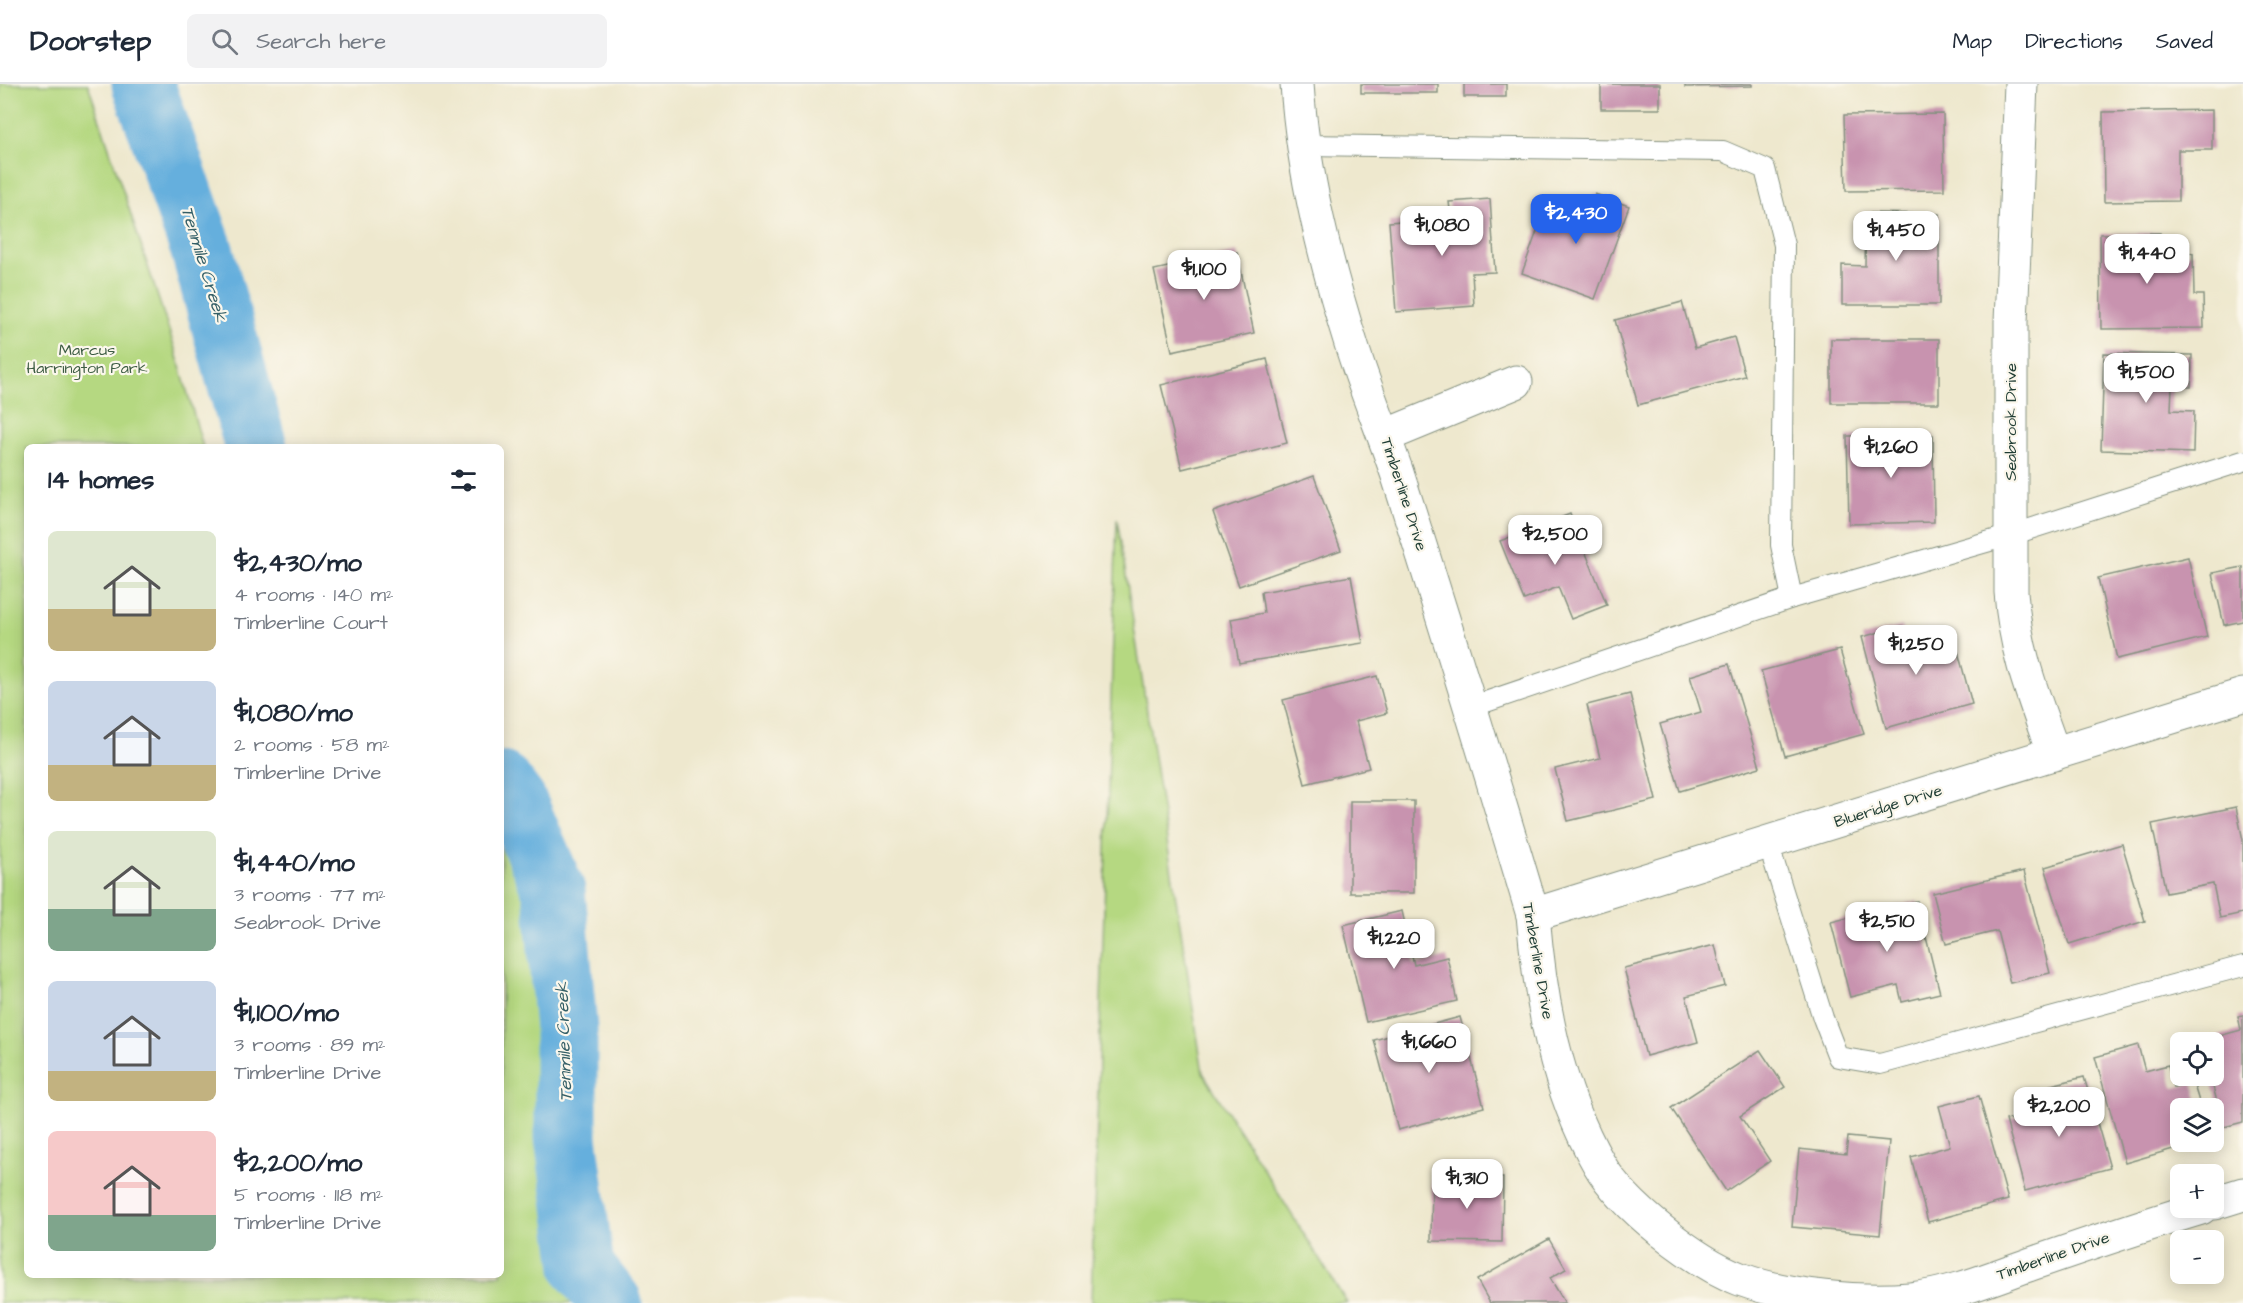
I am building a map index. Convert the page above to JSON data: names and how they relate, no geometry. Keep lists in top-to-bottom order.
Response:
{
  "streets": {
    "street": ["Seabrook Drive", "Timberline Drive", "Blueridge Drive"]
  },
  "crossings": [
    ["Seabrook Drive", "Blueridge Drive"],
    ["Timberline Drive", "Blueridge Drive"]
  ],
  "water": ["Tenmile Creek"],
  "parks": ["Marcus Harrington Park"],
  "page": {
    "header": "Doorstep",
    "search": "Search here",
    "nav": ["Map", "Directions", "Saved"],
    "price": [
      "$2,430",
      "$1,080",
      "$1,450",
      "$1,440",
      "$1,100",
      "$1,500",
      "$1,260",
      "$2,500",
      "$1,250",
      "$2,510",
      "$1,220",
      "$1,660",
      "$2,200",
      "$1,310"
    ],
    "heading": "14 homes",
    "list": [
      {
        "name": "$2,430/mo",
        "note": "4 rooms · 140 m² · Timberline Court"
      },
      {
        "name": "$1,080/mo",
        "note": "2 rooms · 58 m² · Timberline Drive"
      },
      {
        "name": "$1,440/mo",
        "note": "3 rooms · 77 m² · Seabrook Drive"
      },
      {
        "name": "$1,100/mo",
        "note": "3 rooms · 89 m² · Timberline Drive"
      },
      {
        "name": "$2,200/mo",
        "note": "5 rooms · 118 m² · Timberline Drive"
      }
    ],
    "map_buttons": ["+", "−"]
  }
}
